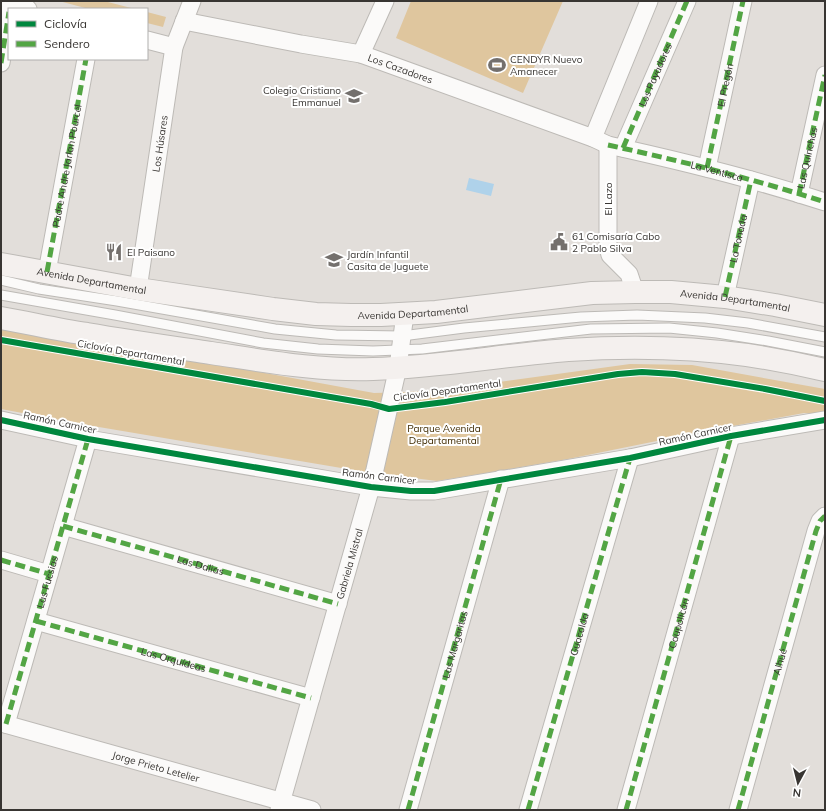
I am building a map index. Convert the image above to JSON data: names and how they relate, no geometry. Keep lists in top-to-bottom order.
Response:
{
  "streets": {
    "main road": ["Avenida Departamental"],
    "street": [
      "Los Cazadores",
      "Los Payadores",
      "El Pregón",
      "Los Húsares",
      "Las Quinchas",
      "Padre Andre Jarlan Pourcel",
      "La Ventisca",
      "El Lazo",
      "La Tonada",
      "Ramón Carnicer",
      "Gabriela Mistral",
      "Las Dalias",
      "Las Fucsias",
      "Caupolicán",
      "Guacolda",
      "Las Margaritas",
      "Las Orquídeas",
      "Alhué",
      "Jorge Prieto Letelier"
    ],
    "cycle path": ["Ciclovía Departamental"]
  },
  "crossings": [
    ["Los Cazadores", "Los Payadores"],
    ["Los Cazadores", "Los Húsares"],
    ["Los Cazadores", "La Ventisca"],
    ["Los Cazadores", "El Lazo"],
    ["Los Payadores", "La Ventisca"],
    ["Los Payadores", "El Lazo"],
    ["El Pregón", "La Ventisca"],
    ["Los Húsares", "Avenida Departamental"],
    ["Las Quinchas", "La Ventisca"],
    ["Padre Andre Jarlan Pourcel", "Avenida Departamental"],
    ["La Ventisca", "El Lazo"],
    ["La Ventisca", "La Tonada"],
    ["El Lazo", "Avenida Departamental"],
    ["La Tonada", "Avenida Departamental"],
    ["Avenida Departamental", "Gabriela Mistral"],
    ["Ramón Carnicer", "Gabriela Mistral"],
    ["Ramón Carnicer", "Las Fucsias"],
    ["Ramón Carnicer", "Caupolicán"],
    ["Ramón Carnicer", "Guacolda"],
    ["Ramón Carnicer", "Las Margaritas"],
    ["Gabriela Mistral", "Las Dalias"],
    ["Gabriela Mistral", "Las Orquídeas"],
    ["Gabriela Mistral", "Jorge Prieto Letelier"],
    ["Las Dalias", "Las Fucsias"],
    ["Las Fucsias", "Las Orquídeas"],
    ["Las Fucsias", "Jorge Prieto Letelier"]
  ],
  "parks": ["Parque Avenida Departamental"],
  "places": {
    "sports": ["CENDYR Nuevo Amanecer"],
    "school or university": ["Colegio Cristiano Emmanuel", "Jardín Infantil Casita de Juguete"],
    "public building": ["61 Comisaría Cabo 2 Pablo Silva"],
    "restaurant": ["El Paisano"]
  },
  "legend": ["Ciclovía", "Sendero"],
  "north": "bottom"
}
